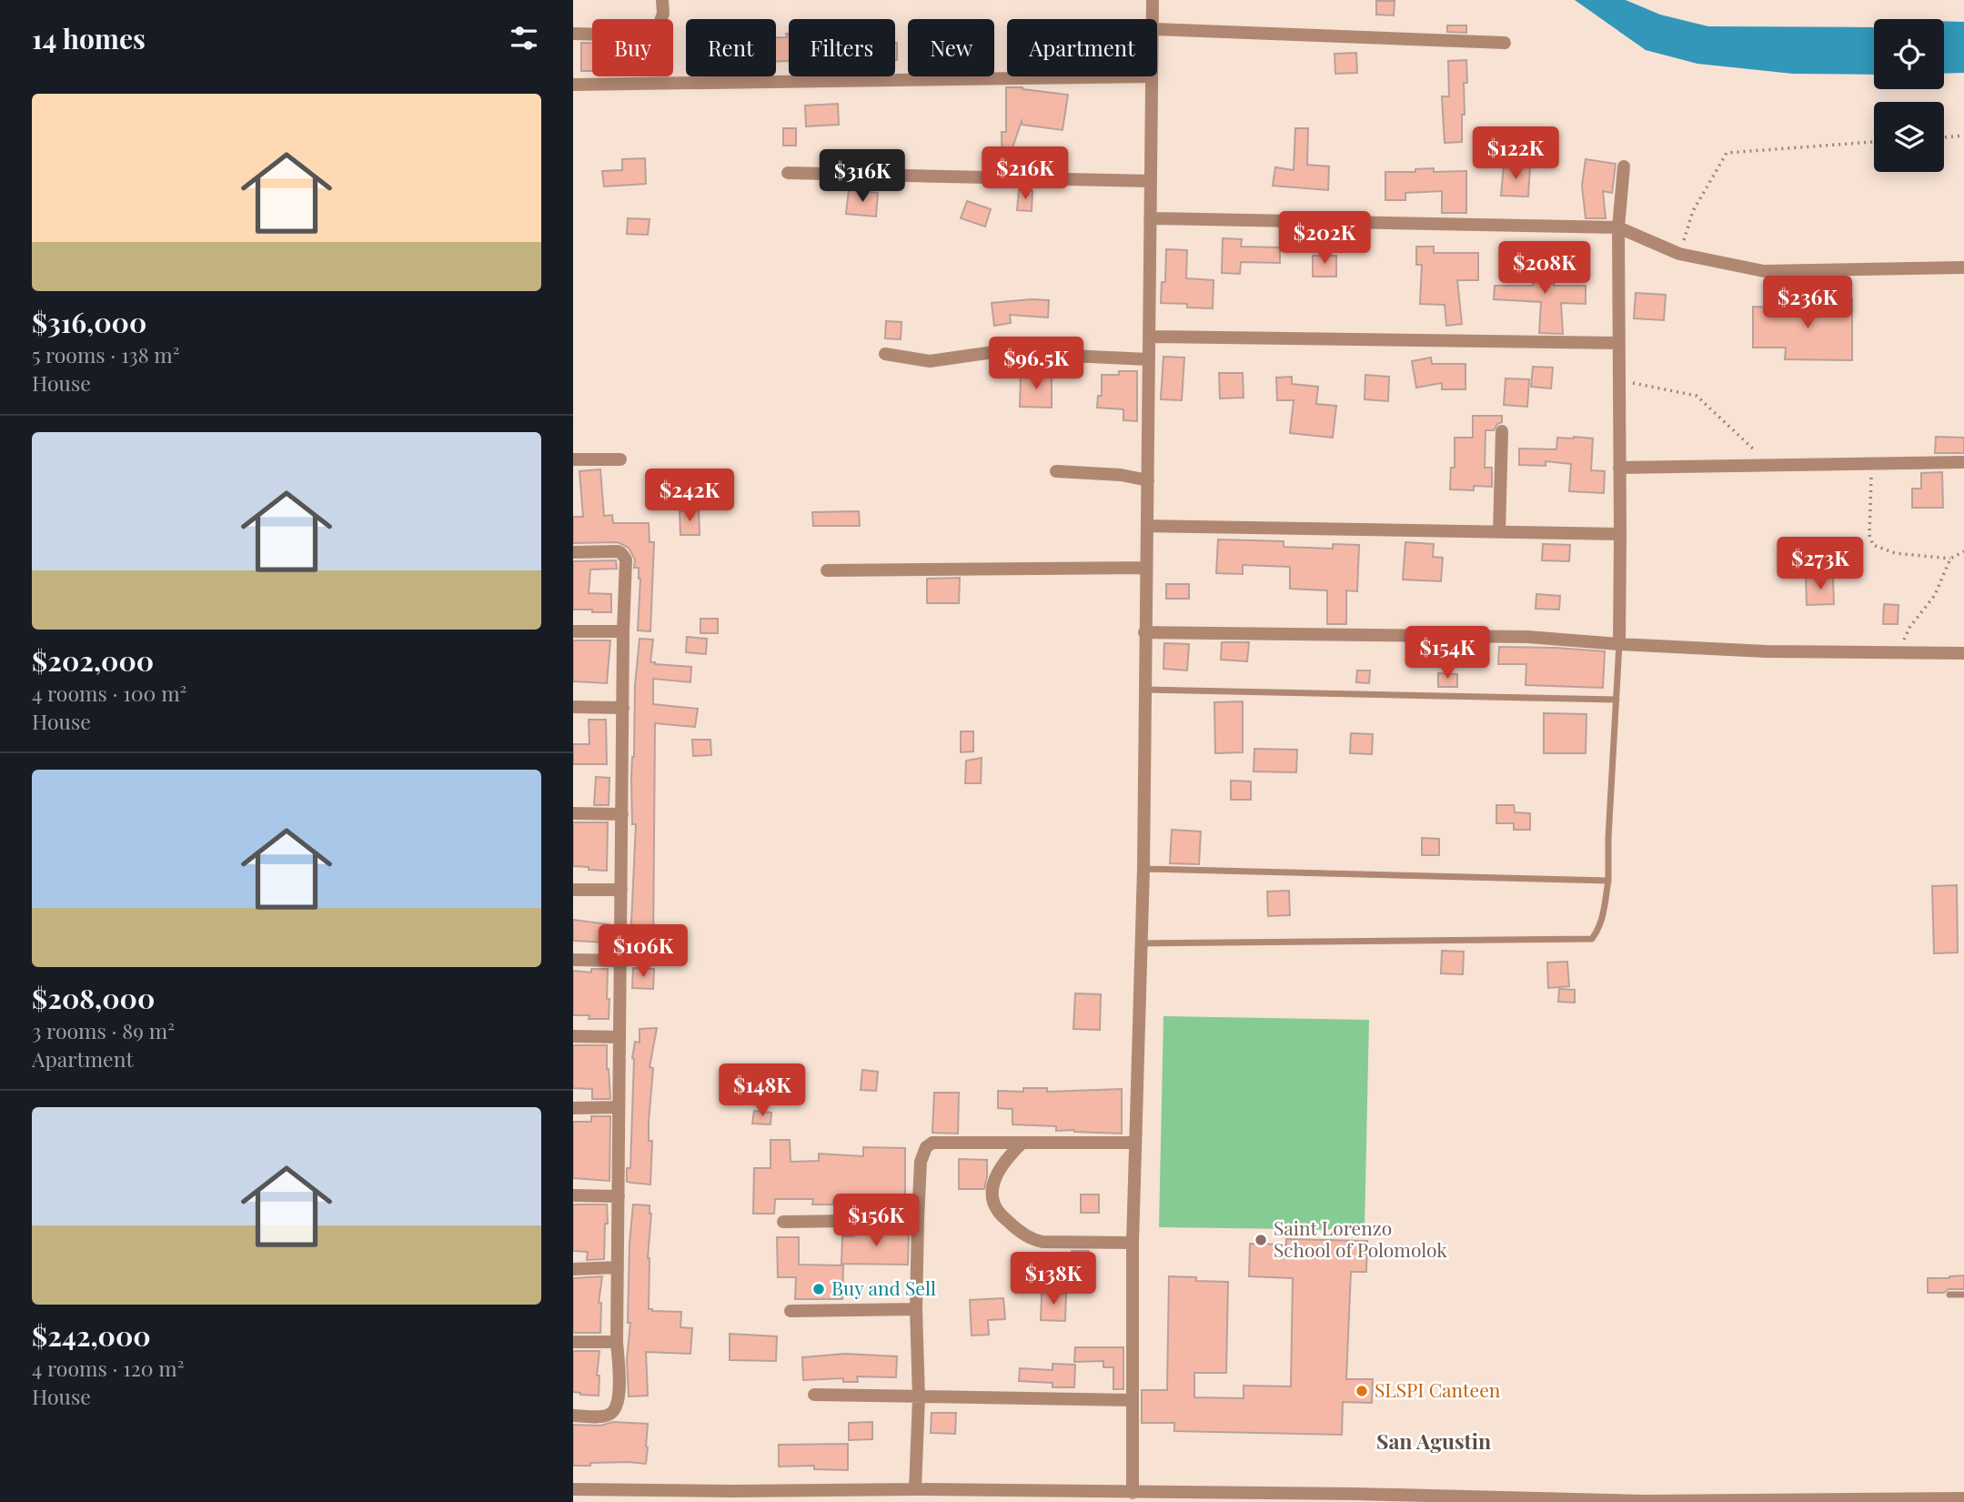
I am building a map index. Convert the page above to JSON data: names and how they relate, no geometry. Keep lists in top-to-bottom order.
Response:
{
  "districts": ["San Agustin"],
  "places": ["Saint Lorenzo School of Polomolok", "Buy and Sell", "SLSPI Canteen"],
  "page": {
    "heading": "14 homes",
    "chip": [
      "Buy",
      "Rent",
      "Filters",
      "New",
      "Apartment"
    ],
    "list": [
      {
        "name": "$316,000",
        "note": "5 rooms · 138 m² · House"
      },
      {
        "name": "$202,000",
        "note": "4 rooms · 100 m² · House"
      },
      {
        "name": "$208,000",
        "note": "3 rooms · 89 m² · Apartment"
      },
      {
        "name": "$242,000",
        "note": "4 rooms · 120 m² · House"
      }
    ],
    "price": [
      "$122K",
      "$216K",
      "$316K",
      "$202K",
      "$208K",
      "$236K",
      "$96.5K",
      "$242K",
      "$273K",
      "$154K",
      "$106K",
      "$148K",
      "$156K",
      "$138K"
    ]
  }
}
